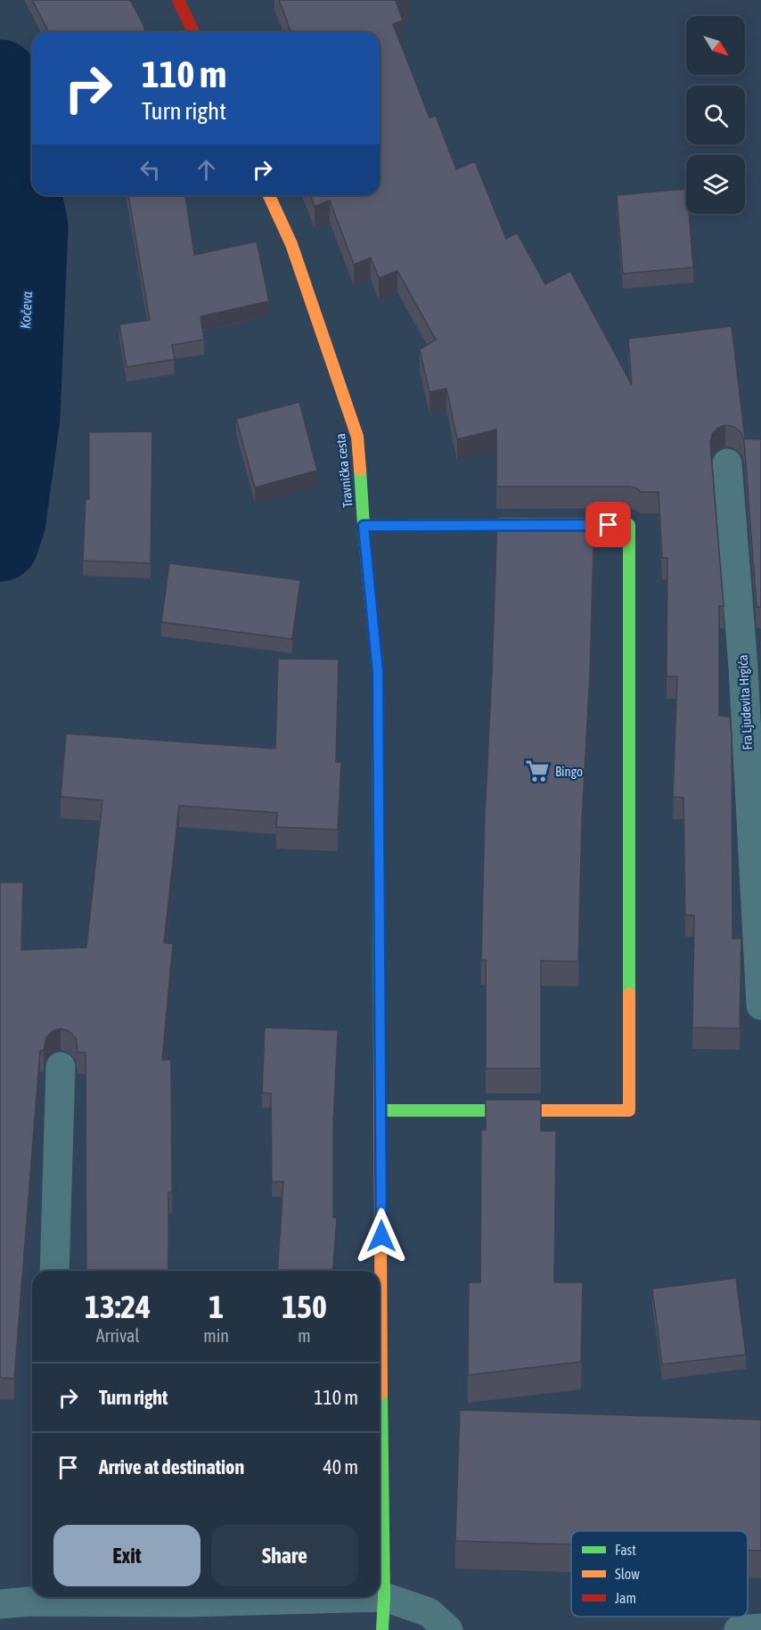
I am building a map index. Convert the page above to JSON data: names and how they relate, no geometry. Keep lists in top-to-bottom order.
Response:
{
  "streets": {
    "main road": ["Travnička cesta"],
    "street": ["Fra Ljudevita Hrgića"]
  },
  "water": ["Kočeva"],
  "places": {
    "supermarket": ["Bingo"]
  },
  "legend": ["Fast", "Slow", "Jam"],
  "north": "bottom right",
  "page": {
    "turn": ["110 m", "Turn right"],
    "eta": [
      "13:24",
      "Arrival",
      "1",
      "min",
      "150",
      "m"
    ],
    "list": [
      {
        "name": "Turn right",
        "value": "110 m"
      },
      {
        "name": "Arrive at destination",
        "value": "40 m"
      }
    ],
    "buttons": ["Exit", "Share"]
  }
}
